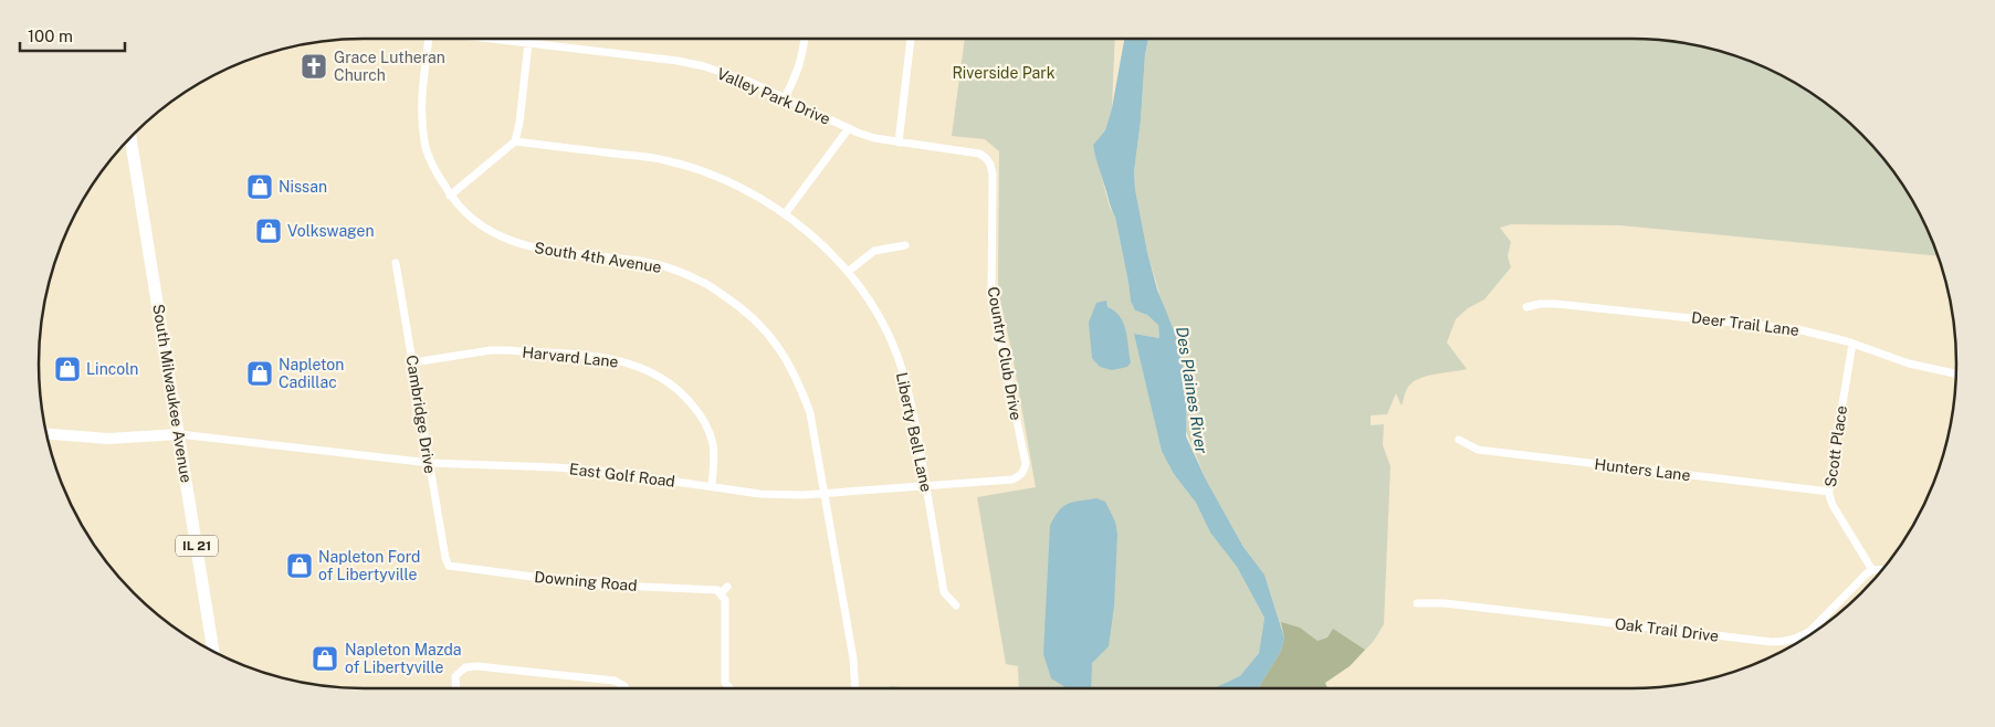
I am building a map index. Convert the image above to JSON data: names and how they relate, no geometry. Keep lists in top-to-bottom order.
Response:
{
  "streets": {
    "main road": ["South Milwaukee Avenue", "IL 21"],
    "street": [
      "Valley Park Drive",
      "South 4th Avenue",
      "Deer Trail Lane",
      "Country Club Drive",
      "Harvard Lane",
      "Cambridge Drive",
      "Liberty Bell Lane",
      "Scott Place",
      "Hunters Lane",
      "East Golf Road",
      "Downing Road",
      "Oak Trail Drive"
    ]
  },
  "crossings": [
    ["Valley Park Drive", "Country Club Drive"],
    ["South 4th Avenue", "East Golf Road"],
    ["Deer Trail Lane", "Scott Place"],
    ["Country Club Drive", "East Golf Road"],
    ["Harvard Lane", "Cambridge Drive"],
    ["Harvard Lane", "East Golf Road"],
    ["South Milwaukee Avenue", "East Golf Road"],
    ["Cambridge Drive", "East Golf Road"],
    ["Cambridge Drive", "Downing Road"],
    ["Liberty Bell Lane", "East Golf Road"],
    ["Scott Place", "Hunters Lane"],
    ["Scott Place", "Oak Trail Drive"]
  ],
  "water": ["Des Plaines River"],
  "parks": ["Riverside Park"],
  "places": {
    "church": ["Grace Lutheran Church"],
    "shop": [
      "Nissan",
      "Volkswagen",
      "Lincoln",
      "Napleton Cadillac",
      "Napleton Ford of Libertyville",
      "Napleton Mazda of Libertyville"
    ]
  },
  "scale_bar": "100 m"
}
